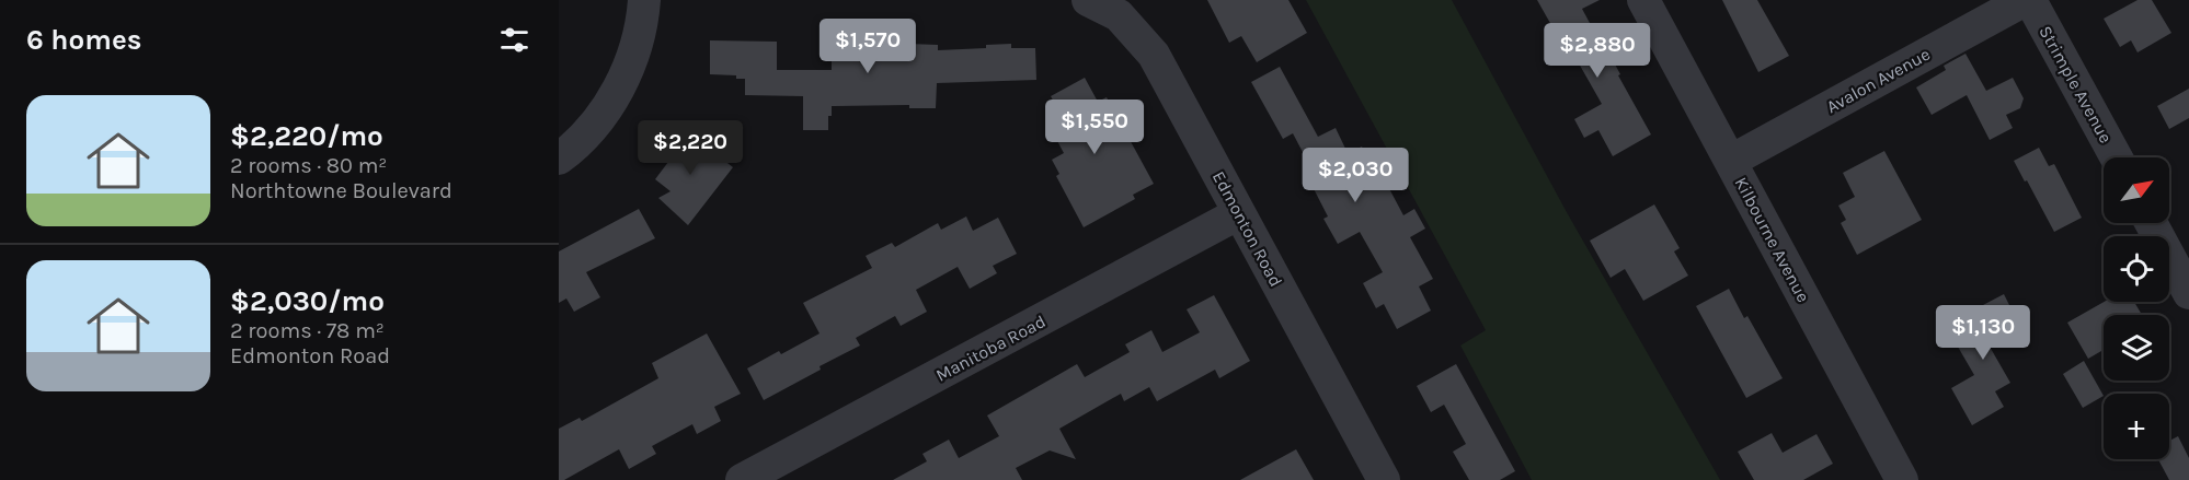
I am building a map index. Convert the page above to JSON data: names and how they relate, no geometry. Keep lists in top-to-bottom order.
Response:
{
  "streets": {
    "street": [
      "Avalon Avenue",
      "Strimple Avenue",
      "Edmonton Road",
      "Kilbourne Avenue",
      "Manitoba Road"
    ]
  },
  "crossings": [
    ["Avalon Avenue", "Strimple Avenue"],
    ["Avalon Avenue", "Kilbourne Avenue"],
    ["Edmonton Road", "Manitoba Road"]
  ],
  "north": "top right",
  "page": {
    "heading": "6 homes",
    "price": [
      "$1,570",
      "$2,880",
      "$1,550",
      "$2,220",
      "$2,030",
      "$1,130"
    ],
    "list": [
      {
        "name": "$2,220/mo",
        "note": "2 rooms · 80 m² · Northtowne Boulevard"
      },
      {
        "name": "$2,030/mo",
        "note": "2 rooms · 78 m² · Edmonton Road"
      }
    ],
    "map_buttons": "+"
  }
}
